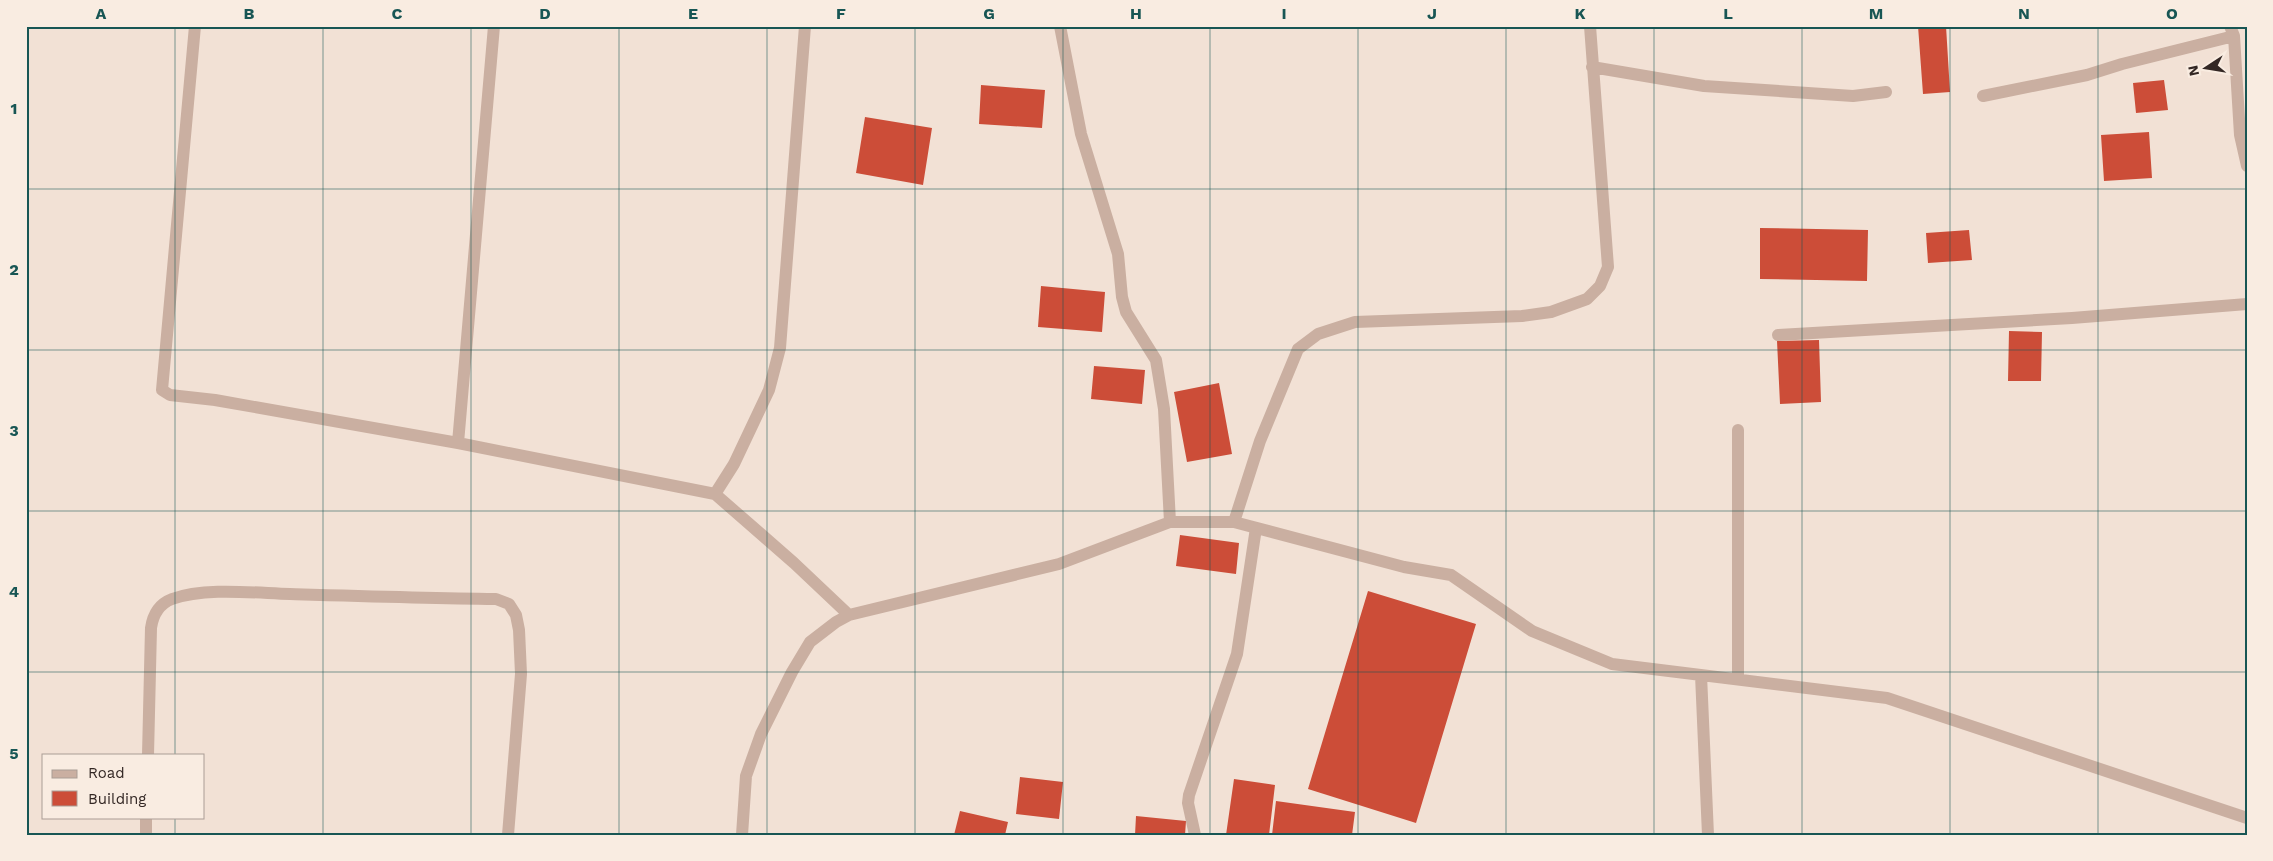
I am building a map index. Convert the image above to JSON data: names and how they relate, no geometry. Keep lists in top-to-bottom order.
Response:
{
  "legend": ["Road", "Building"],
  "north": "left",
  "grid": {
    "columns": [
      "A",
      "B",
      "C",
      "D",
      "E",
      "F",
      "G",
      "H",
      "I",
      "J",
      "K",
      "L",
      "M",
      "N",
      "O"
    ],
    "rows": [
      "1",
      "2",
      "3",
      "4",
      "5"
    ]
  }
}
